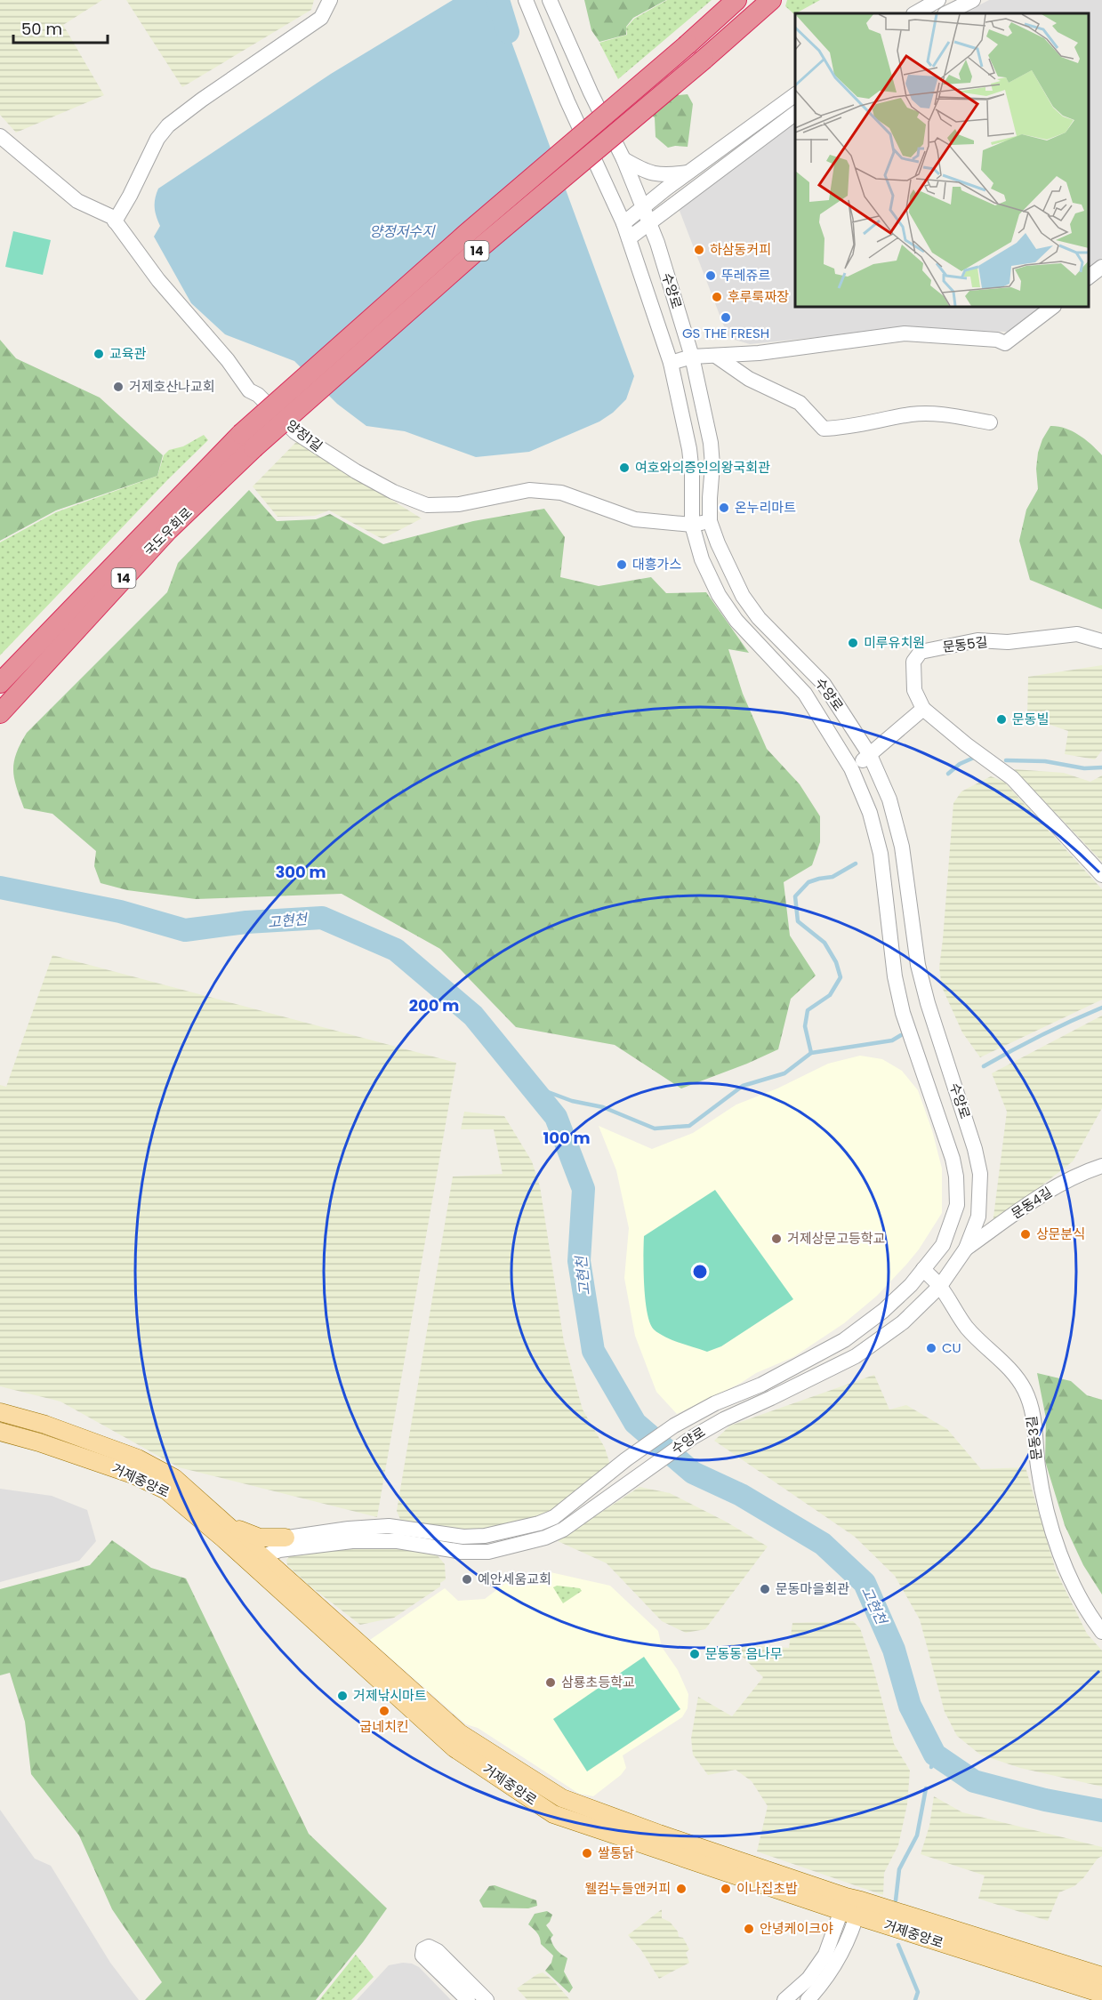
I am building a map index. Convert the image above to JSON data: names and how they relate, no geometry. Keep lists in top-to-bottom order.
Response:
{
  "streets": {
    "highway": ["14", "국도우회로"],
    "main road": ["거제중앙로"],
    "street": [
      "수양로",
      "양정1길",
      "문동5길",
      "문동4길",
      "문동3길"
    ]
  },
  "crossings": [
    ["14", "국도우회로"],
    ["수양로", "양정1길"],
    ["수양로", "문동4길"],
    ["수양로", "문동3길"],
    ["수양로", "거제중앙로"]
  ],
  "water": ["양정저수지", "고현천"],
  "places": [
    "하삼동커피",
    "뚜레쥬르",
    "후루룩짜장",
    "GS THE FRESH",
    "교육관",
    "거제호산나교회",
    "여호와의증인의왕국회관",
    "온누리마트",
    "대흥가스",
    "미루유치원",
    "문동빌",
    "상문분식",
    "거제상문고등학교",
    "CU",
    "예안세움교회",
    "문동마을회관",
    "문동동 음나무",
    "삼룡초등학교",
    "거제낚시마트",
    "굽네치킨",
    "쌀통닭",
    "웰컴누들앤커피",
    "이나집초밥",
    "안녕케이크야"
  ],
  "scale_bar": "50 m",
  "rings": ["300 m", "200 m", "100 m"]
}
